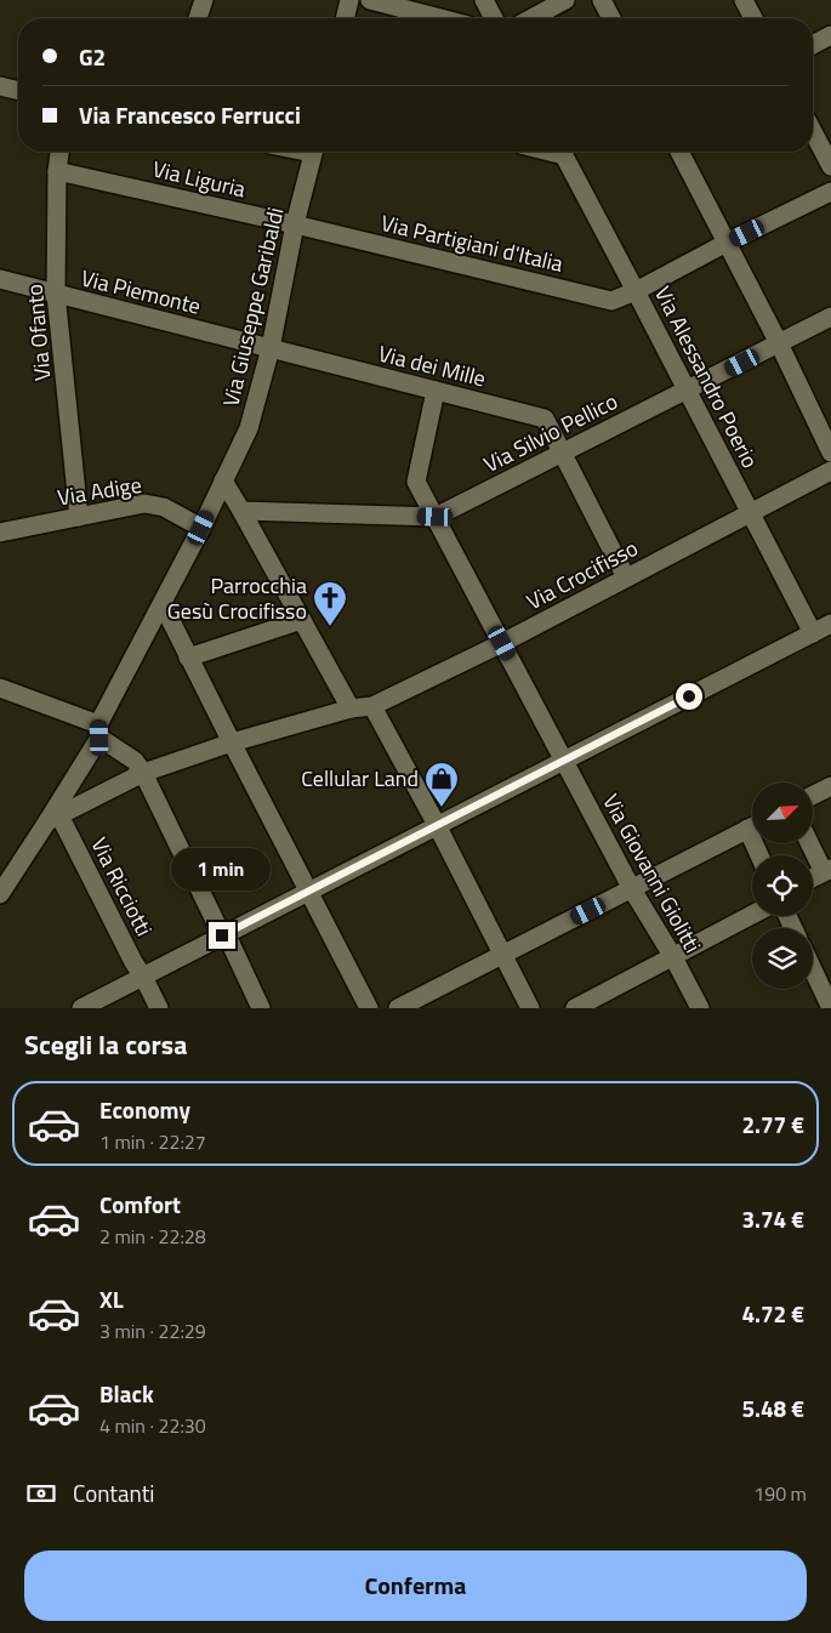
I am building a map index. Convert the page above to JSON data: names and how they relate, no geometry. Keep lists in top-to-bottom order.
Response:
{
  "streets": {
    "street": [
      "Via Liguria",
      "Via Partigiani d'Italia",
      "Via Piemonte",
      "Via Giuseppe Garibaldi",
      "Via Ofanto",
      "Via dei Mille",
      "Via Alessandro Poerio",
      "Via Silvio Pellico",
      "Via Adige",
      "Via Crocifisso",
      "Via Giovanni Giolitti",
      "Via Ricciotti"
    ]
  },
  "crossings": [
    ["Via Liguria", "Via Partigiani d'Italia"],
    ["Via Liguria", "Via Giuseppe Garibaldi"],
    ["Via Liguria", "Via Ofanto"],
    ["Via Partigiani d'Italia", "Via Giuseppe Garibaldi"],
    ["Via Partigiani d'Italia", "Via Alessandro Poerio"],
    ["Via Piemonte", "Via Giuseppe Garibaldi"],
    ["Via Piemonte", "Via Ofanto"],
    ["Via Piemonte", "Via dei Mille"],
    ["Via Giuseppe Garibaldi", "Via dei Mille"],
    ["Via Giuseppe Garibaldi", "Via Adige"],
    ["Via Giuseppe Garibaldi", "Via Crocifisso"],
    ["Via Giuseppe Garibaldi", "Via Ricciotti"],
    ["Via Ofanto", "Via Adige"],
    ["Via dei Mille", "Via Silvio Pellico"],
    ["Via dei Mille", "Via Crocifisso"],
    ["Via dei Mille", "Via Giovanni Giolitti"],
    ["Via Alessandro Poerio", "Via Silvio Pellico"],
    ["Via Alessandro Poerio", "Via Crocifisso"],
    ["Via Silvio Pellico", "Via Giovanni Giolitti"],
    ["Via Crocifisso", "Via Giovanni Giolitti"],
    ["Via Crocifisso", "Via Ricciotti"]
  ],
  "places": {
    "church": ["Parrocchia Gesù Crocifisso"],
    "shop": ["Cellular Land"]
  },
  "north": "top right",
  "page": {
    "banner": ["G2", "Via Francesco Ferrucci"],
    "bubble": "1 min",
    "heading": "Scegli la corsa",
    "list": [
      {
        "name": "Economy",
        "note": "1 min · 22:27",
        "value": "2.77 €"
      },
      {
        "name": "Comfort",
        "note": "2 min · 22:28",
        "value": "3.74 €"
      },
      {
        "name": "XL",
        "note": "3 min · 22:29",
        "value": "4.72 €"
      },
      {
        "name": "Black",
        "note": "4 min · 22:30",
        "value": "5.48 €"
      }
    ],
    "pay": ["Contanti", "190 m"],
    "buttons": "Conferma"
  }
}
